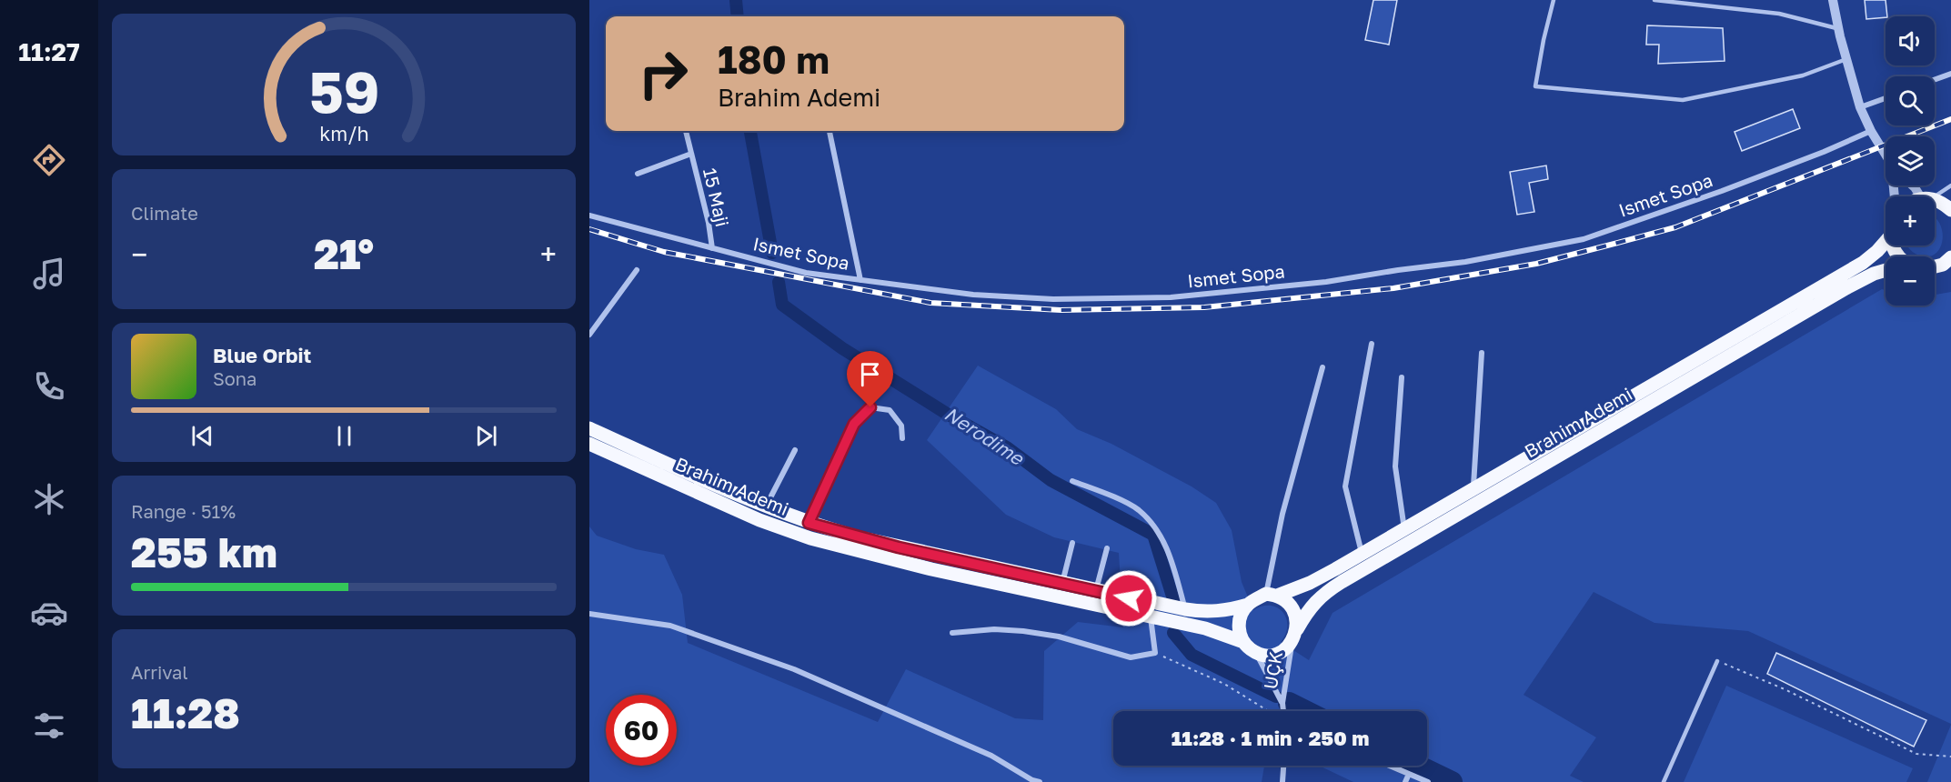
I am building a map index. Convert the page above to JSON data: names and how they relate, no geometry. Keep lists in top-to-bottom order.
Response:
{
  "streets": {
    "main road": ["Brahim Ademi"],
    "street": ["Ismet Sopa", "15 Maji", "UÇK"]
  },
  "crossings": [
    ["Ismet Sopa", "15 Maji"],
    ["Brahim Ademi", "UÇK"]
  ],
  "water": ["Nerodime"],
  "page": {
    "tabs": "11:27",
    "map_buttons": ["+", "−"],
    "turn": ["180 m", "Brahim Ademi"],
    "tile": [
      "Climate",
      ["Range · 51%", "255 km"],
      ["Arrival", "11:28"]
    ],
    "heat": ["−", "21°", "+"],
    "song": ["Blue Orbit", "Sona"],
    "limit": "60",
    "trip": "11:28 · 1 min · 250 m",
    "gauge": ["59", "km/h"]
  }
}
